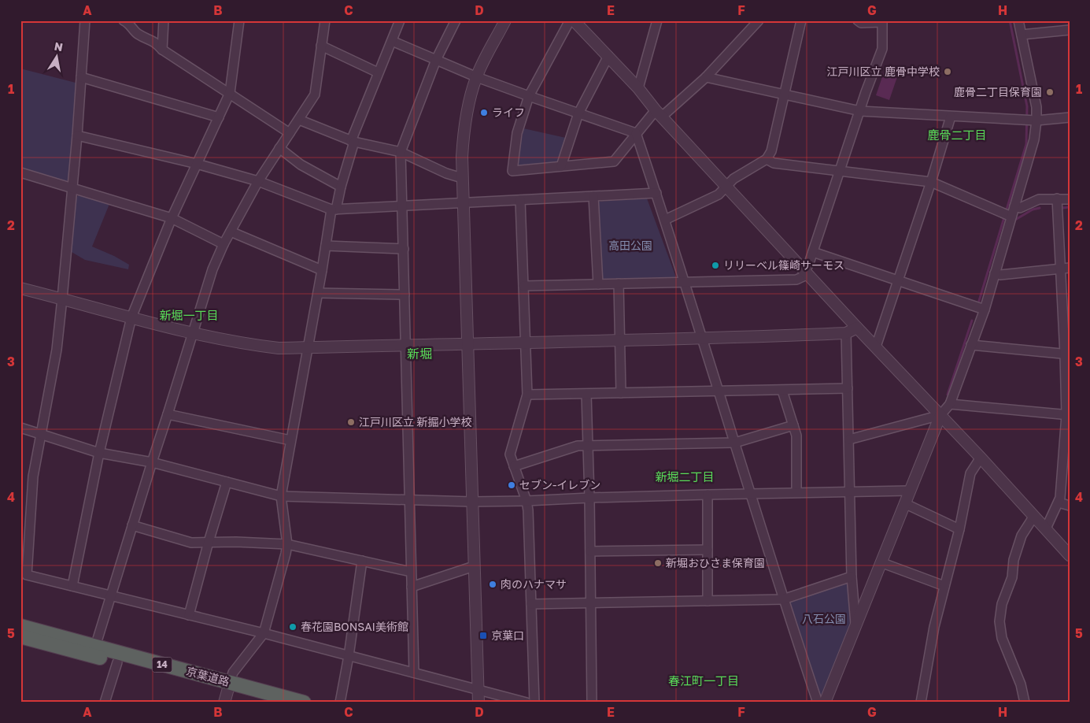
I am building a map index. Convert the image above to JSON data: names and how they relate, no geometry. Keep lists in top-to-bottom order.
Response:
{
  "streets": {
    "highway": ["14", "京葉道路"]
  },
  "districts": [
    "鹿骨二丁目",
    "新堀一丁目",
    "新堀",
    "新堀二丁目",
    "春江町一丁目"
  ],
  "parks": ["高田公園", "八石公園"],
  "places": {
    "other": [
      "江戸川区立 鹿骨中学校",
      "鹿骨二丁目保育園",
      "ライフ",
      "リリーベル篠崎サーモス",
      "江戸川区立 新掘小学校",
      "セブン-イレブン",
      "新堀おひさま保育園",
      "肉のハナマサ",
      "春花園BONSAI美術館"
    ],
    "transit": ["京葉口"]
  },
  "north": "top",
  "grid": {
    "columns": [
      "A",
      "B",
      "C",
      "D",
      "E",
      "F",
      "G",
      "H"
    ],
    "rows": [
      "1",
      "2",
      "3",
      "4",
      "5"
    ]
  }
}
